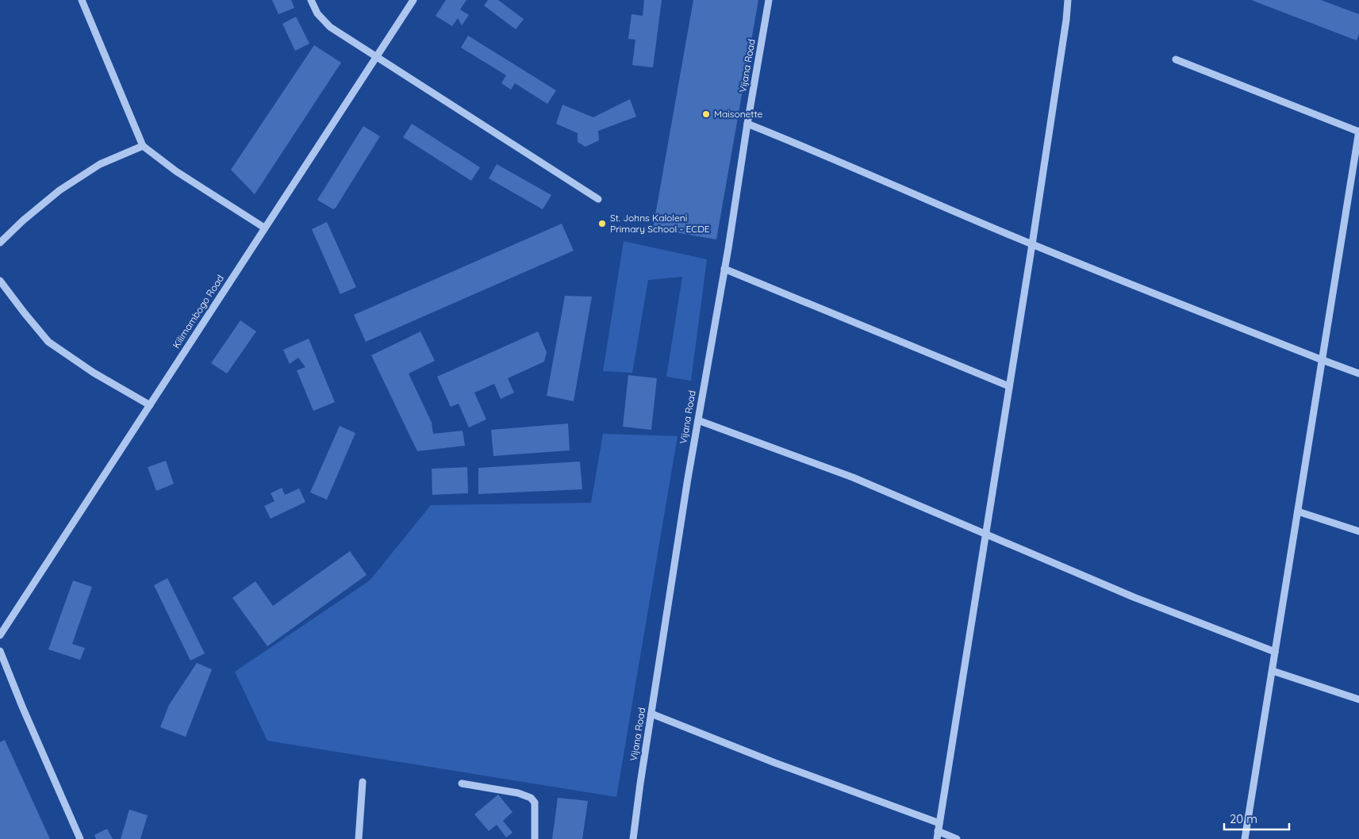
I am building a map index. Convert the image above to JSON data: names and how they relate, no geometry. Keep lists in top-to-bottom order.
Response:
{
  "streets": {
    "street": ["Vijana Road", "Kilimambogo Road"]
  },
  "places": ["Maisonette", "St. Johns Kaloleni Primary School - ECDE"],
  "scale_bar": "20 m"
}
